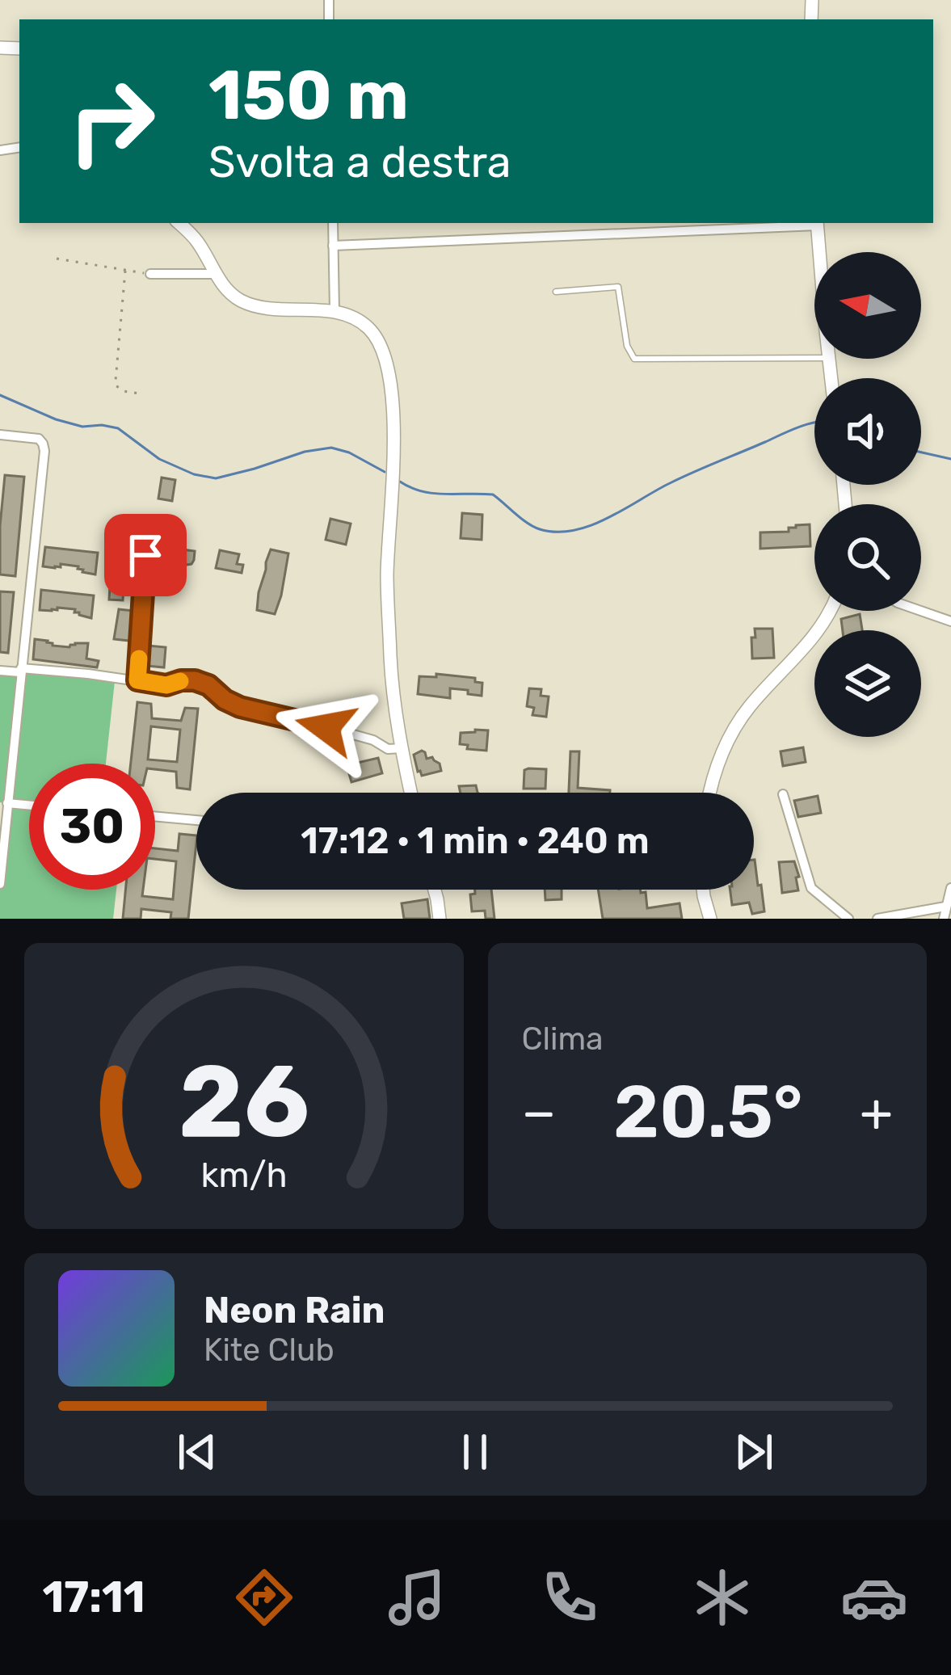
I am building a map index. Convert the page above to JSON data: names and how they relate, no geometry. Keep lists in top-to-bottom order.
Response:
{
  "north": "left",
  "page": {
    "turn": ["150 m", "Svolta a destra"],
    "limit": "30",
    "trip": "17:12 · 1 min · 240 m",
    "tile": "Clima",
    "heat": ["−", "20.5°", "+"],
    "song": ["Neon Rain", "Kite Club"],
    "tabs": "17:11",
    "gauge": ["26", "km/h"]
  }
}
